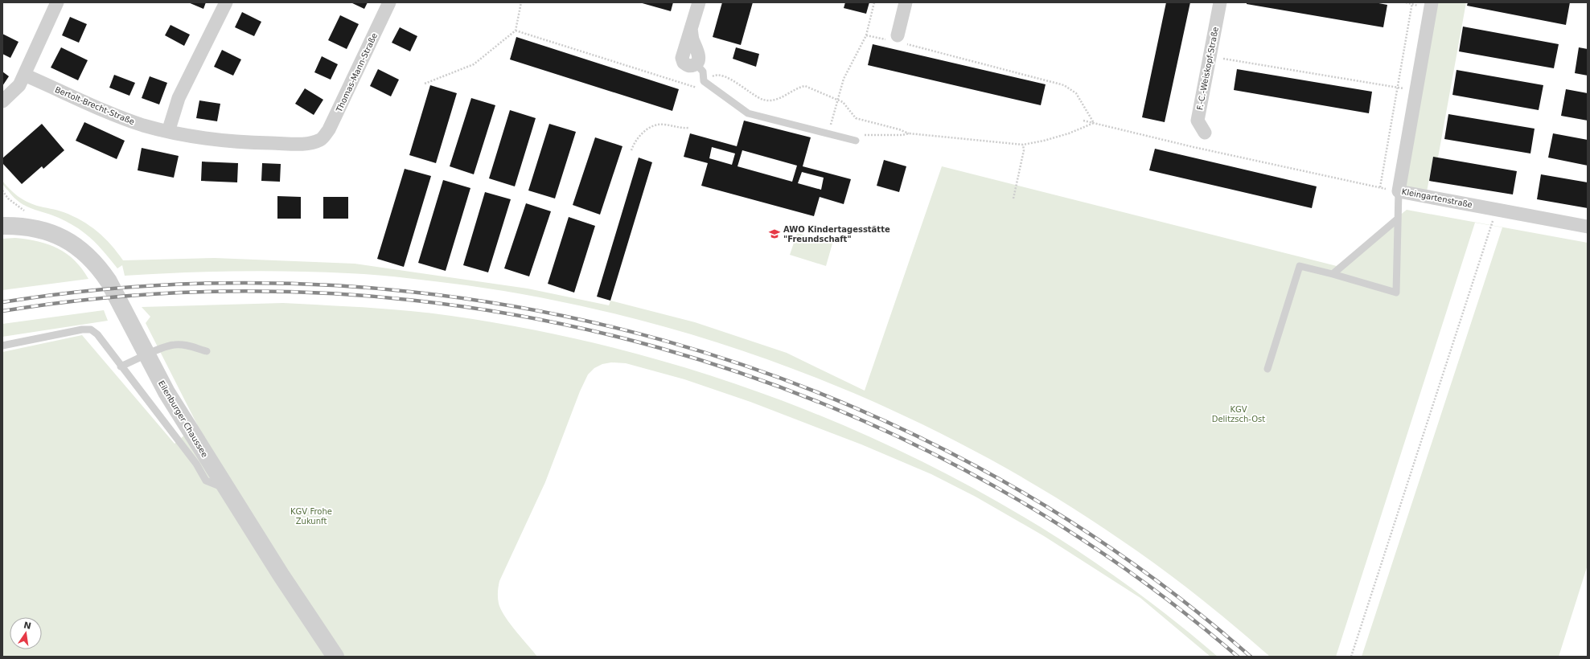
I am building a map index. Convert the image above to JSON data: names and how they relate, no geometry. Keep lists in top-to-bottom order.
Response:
{
  "streets": {
    "street": [
      "F.-C.-Weiskopf-Straße",
      "Thomas-Mann-Straße",
      "Bertolt-Brecht-Straße",
      "Kleingartenstraße",
      "Eilenburger Chaussee"
    ]
  },
  "crossings": [
    ["Thomas-Mann-Straße", "Bertolt-Brecht-Straße"]
  ],
  "parks": ["KGV Delitzsch-Ost", "KGV Frohe Zukunft"],
  "places": {
    "school or university": ["AWO Kindertagesstätte \"Freundschaft\""]
  },
  "north": "top"
}
